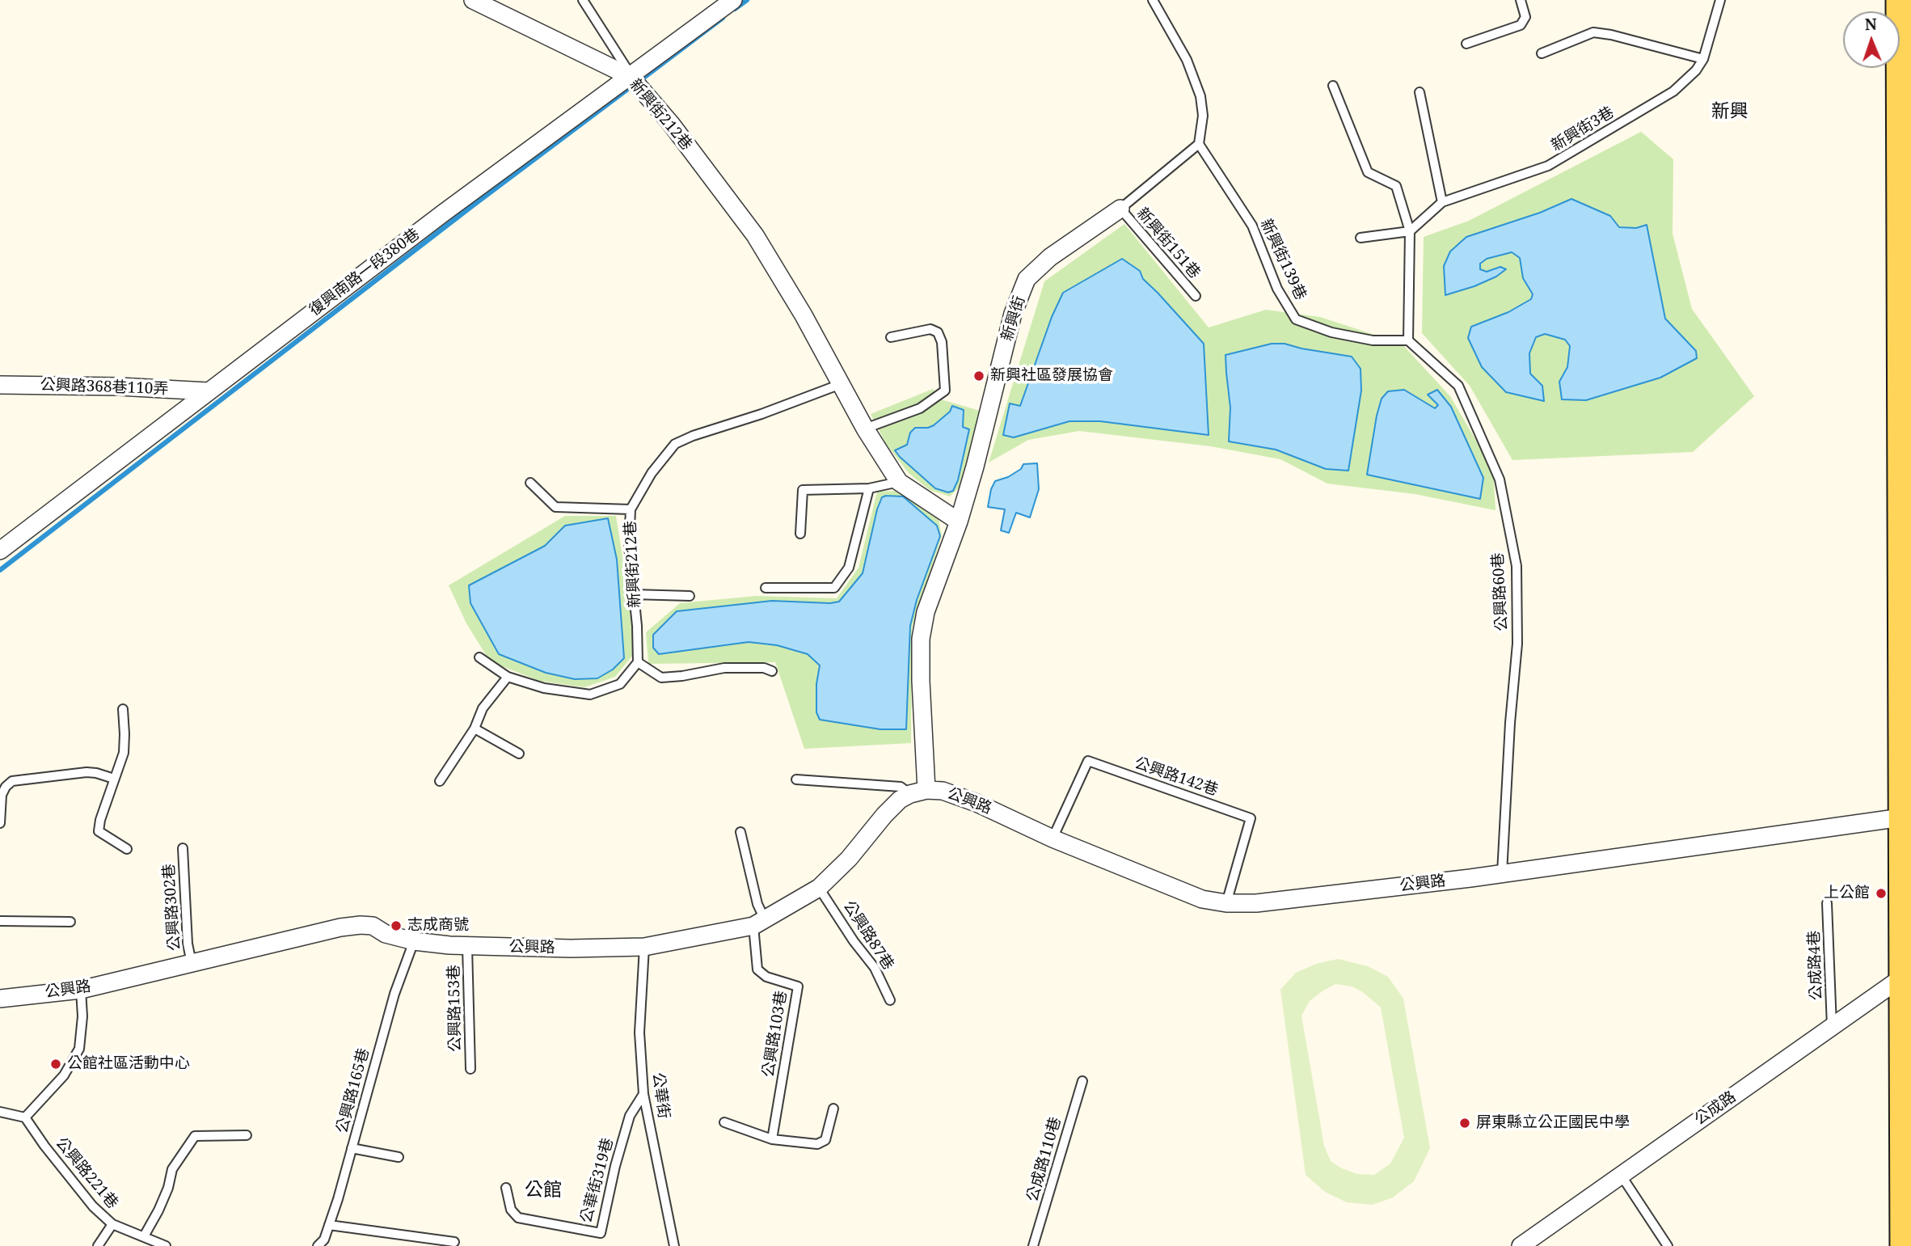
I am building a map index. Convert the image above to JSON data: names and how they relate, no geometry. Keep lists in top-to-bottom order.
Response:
{
  "streets": {
    "street": [
      "新興街212巷",
      "復興南路一段380巷",
      "新興街",
      "公興路368巷110弄",
      "公興路",
      "公成路"
    ],
    "lane": [
      "新興街3巷",
      "新興街151巷",
      "新興街139巷",
      "公興路60巷",
      "公興路142巷",
      "公興路302巷",
      "公興路87巷",
      "公成路4巷",
      "公興路153巷",
      "公興路103巷",
      "公興路165巷",
      "公華街",
      "公成路110巷",
      "公興路221巷",
      "公華街319巷"
    ]
  },
  "crossings": [
    ["新興街212巷", "復興南路一段380巷"],
    ["新興街212巷", "新興街"],
    ["新興街151巷", "新興街"],
    ["新興街139巷", "新興街"],
    ["新興街139巷", "公興路60巷"],
    ["復興南路一段380巷", "公興路368巷110弄"],
    ["新興街", "公興路"],
    ["公興路60巷", "公興路"],
    ["公興路142巷", "公興路"],
    ["公興路", "公興路302巷"],
    ["公興路", "公興路87巷"],
    ["公興路", "公興路153巷"],
    ["公興路", "公興路103巷"],
    ["公興路", "公興路165巷"],
    ["公興路", "公華街"],
    ["公成路4巷", "公成路"],
    ["公華街", "公華街319巷"]
  ],
  "districts": ["新興", "公館"],
  "places": [
    "新興社區發展協會",
    "上公館",
    "志成商號",
    "公館社區活動中心",
    "屏東縣立公正國民中學"
  ],
  "north": "top"
}
